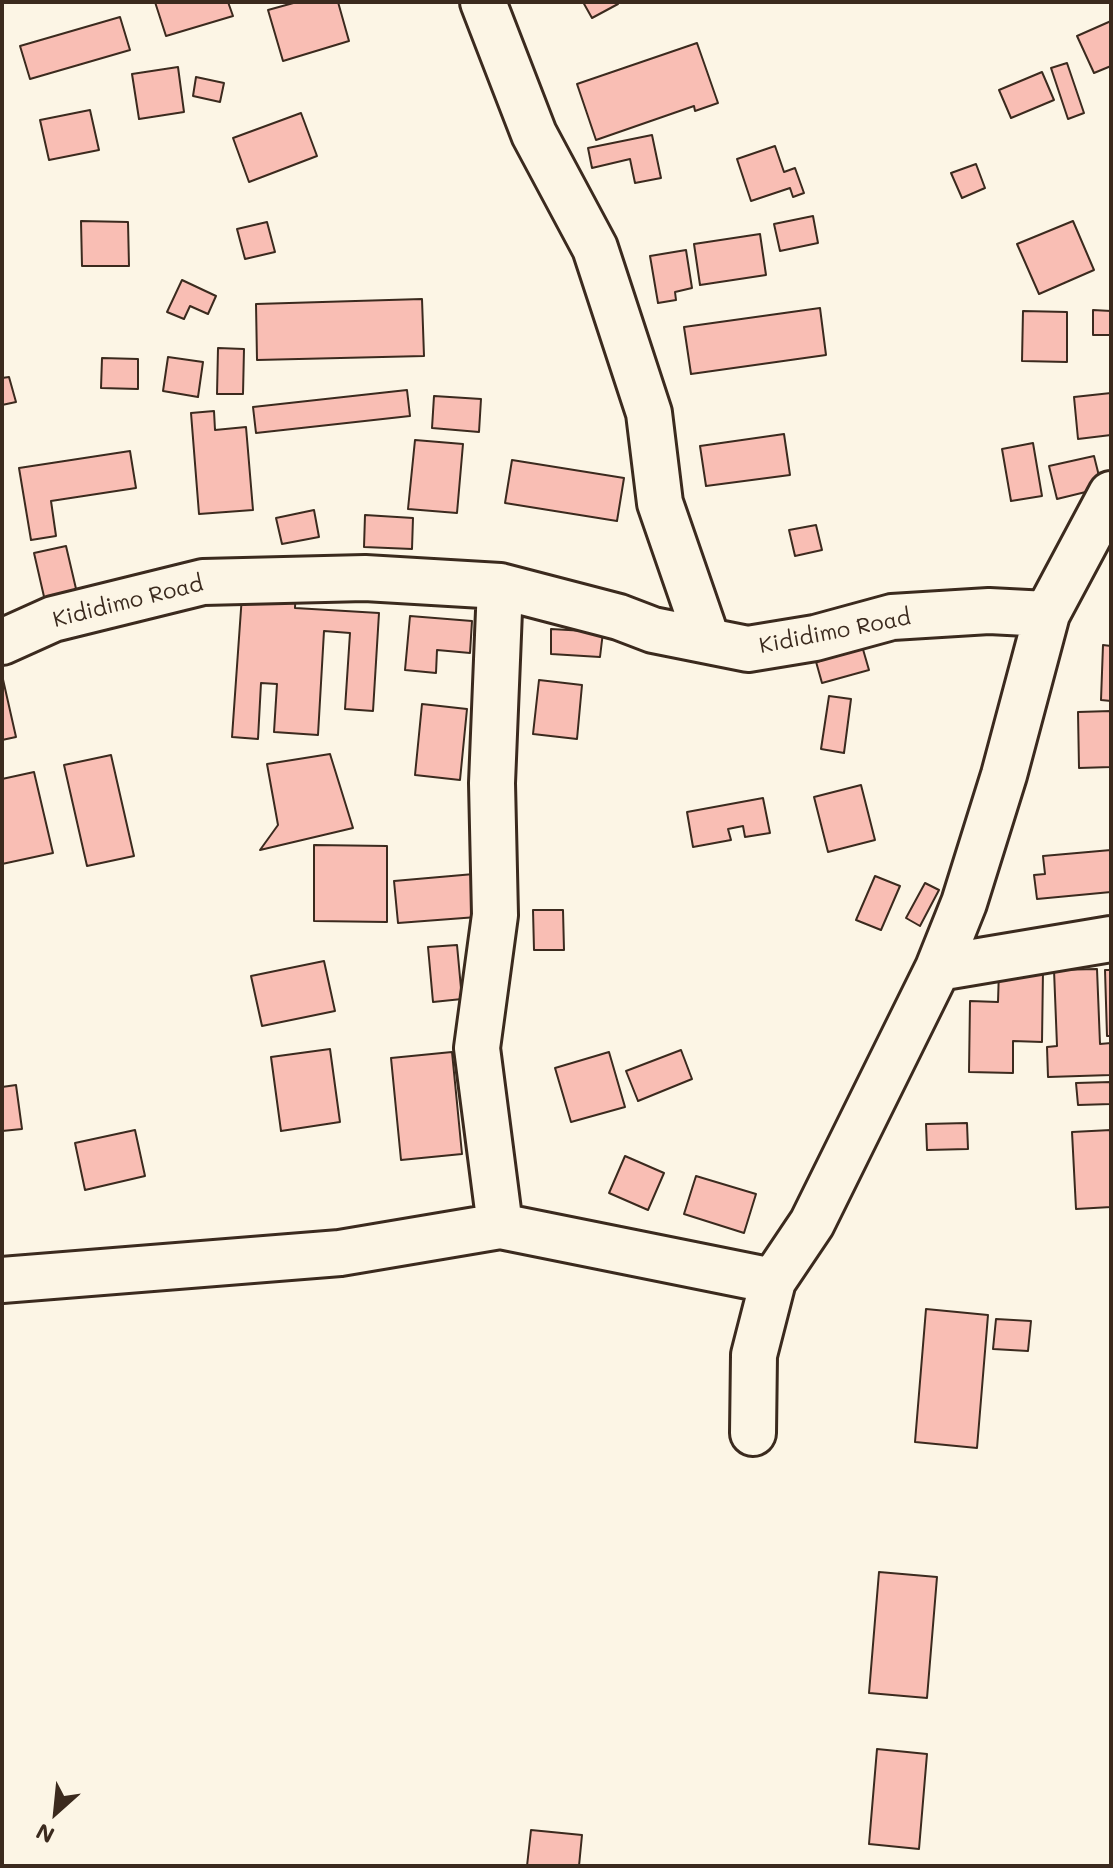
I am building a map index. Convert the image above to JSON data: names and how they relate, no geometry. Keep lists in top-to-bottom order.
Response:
{
  "streets": {
    "street": ["Kididimo Road"]
  },
  "north": "bottom left"
}
